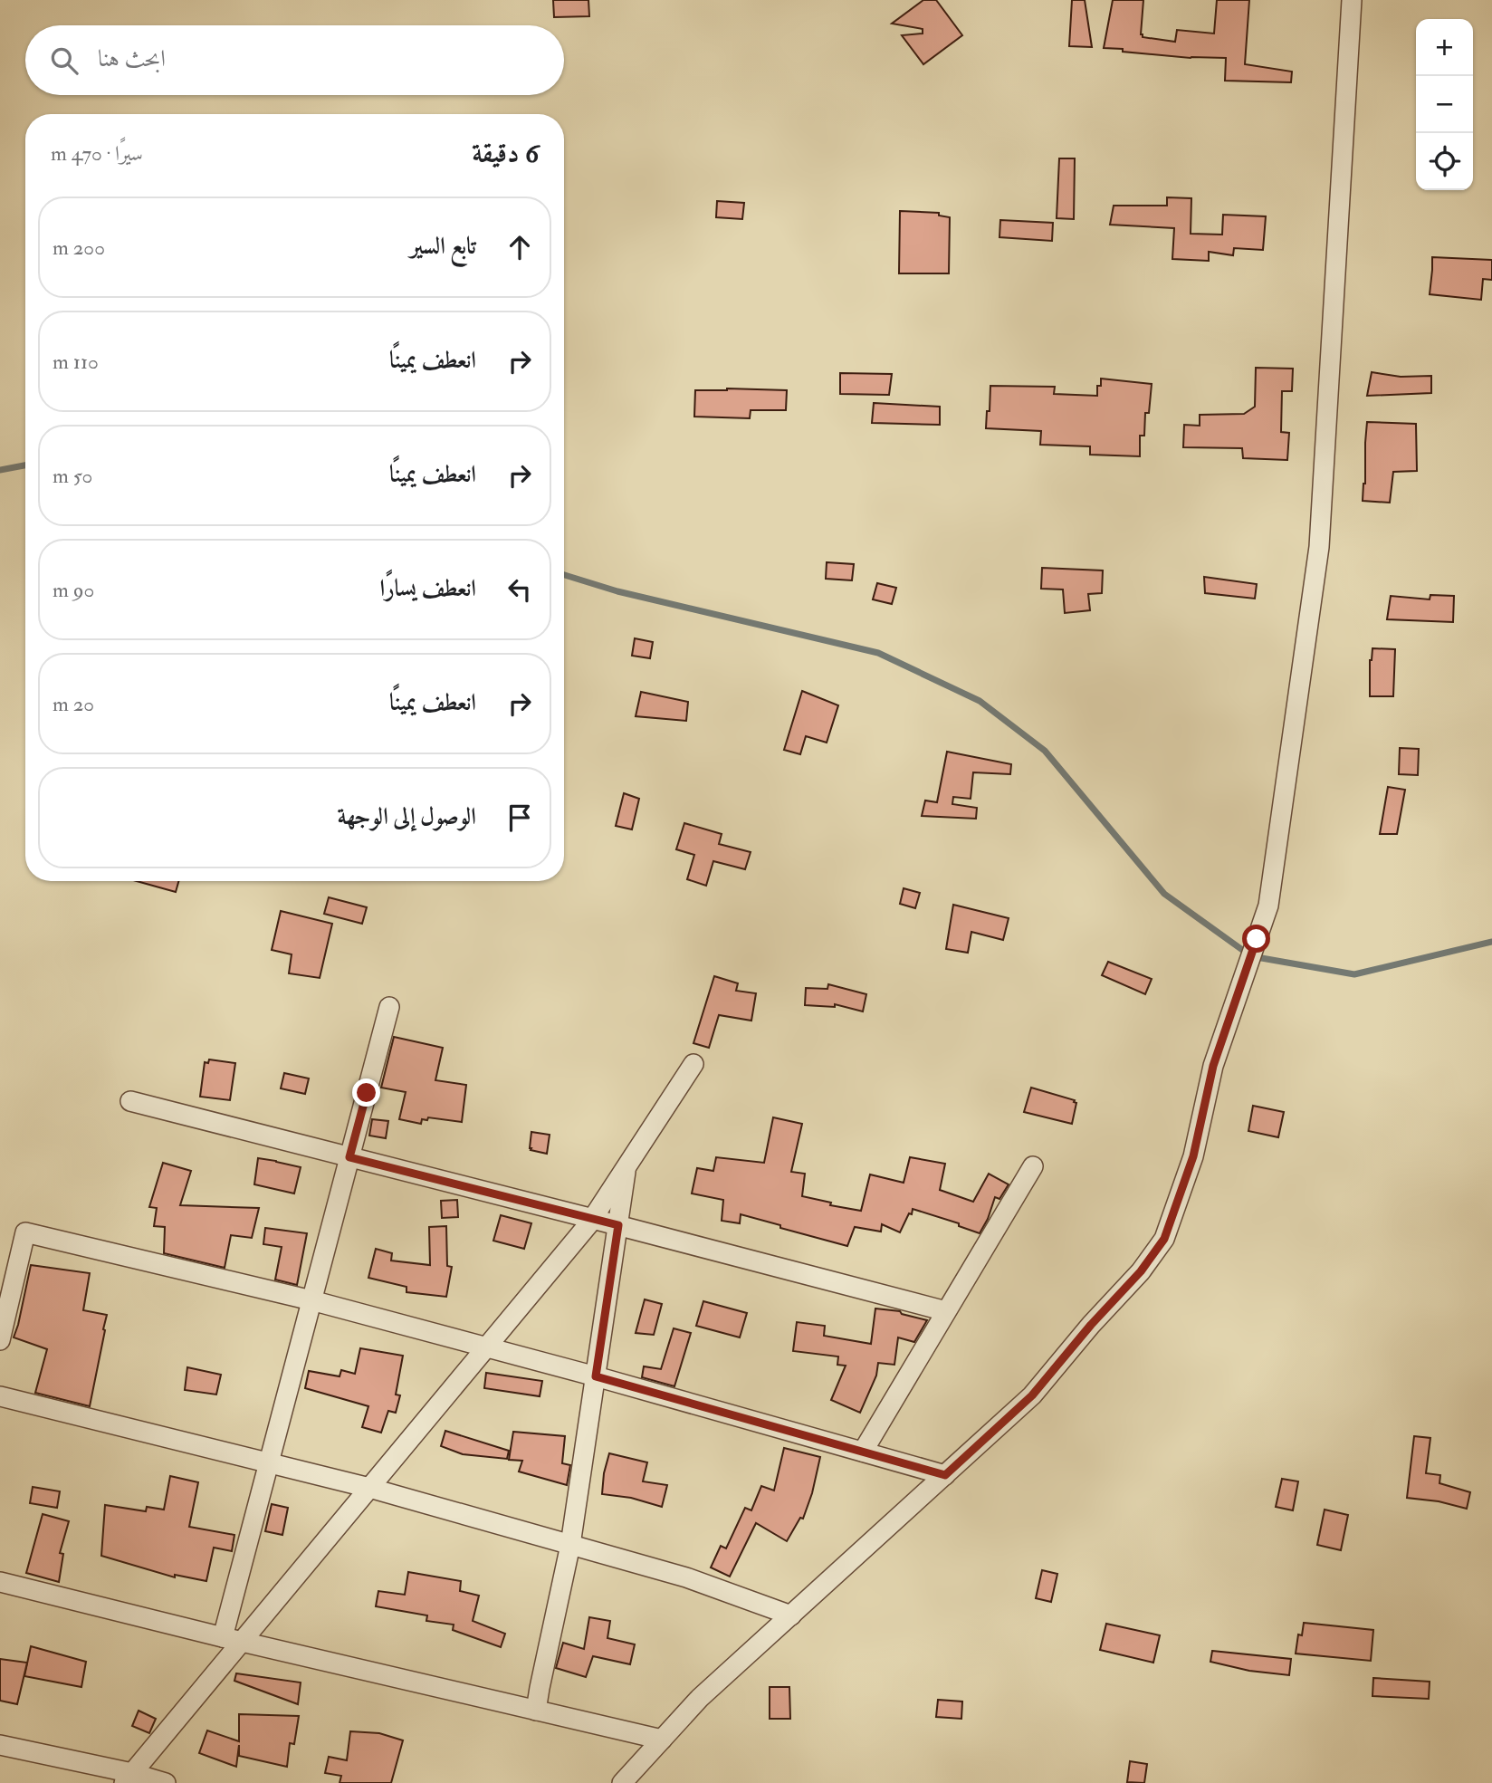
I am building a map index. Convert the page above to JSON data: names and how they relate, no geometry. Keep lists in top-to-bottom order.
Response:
{
  "page": {
    "map_buttons": ["+", "−"],
    "search": "ابحث هنا",
    "heading": ["6 دقيقة", "سيرًا · 470 m"],
    "list": [
      ["تابع السير", "200 m"],
      ["انعطف يمينًا", "110 m"],
      ["انعطف يمينًا", "50 m"],
      ["انعطف يسارًا", "90 m"],
      ["انعطف يمينًا", "20 m"],
      "الوصول إلى الوجهة"
    ]
  }
}
